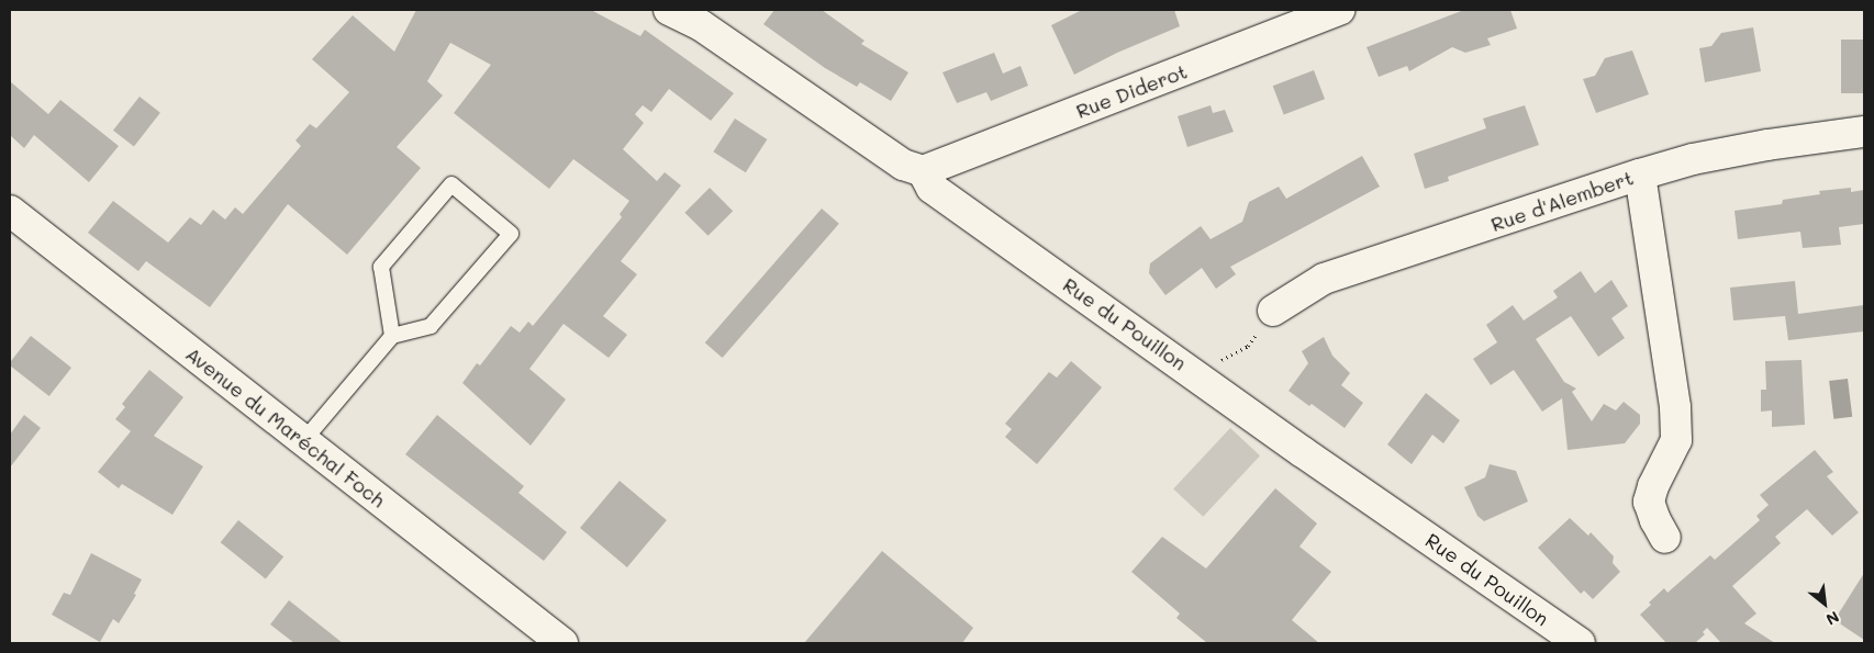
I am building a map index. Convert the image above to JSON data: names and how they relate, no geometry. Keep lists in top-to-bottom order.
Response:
{
  "streets": {
    "street": [
      "Rue Diderot",
      "Rue d'Alembert",
      "Rue du Pouillon",
      "Avenue du Maréchal Foch"
    ]
  },
  "crossings": [
    ["Rue Diderot", "Rue du Pouillon"]
  ],
  "north": "bottom right"
}
